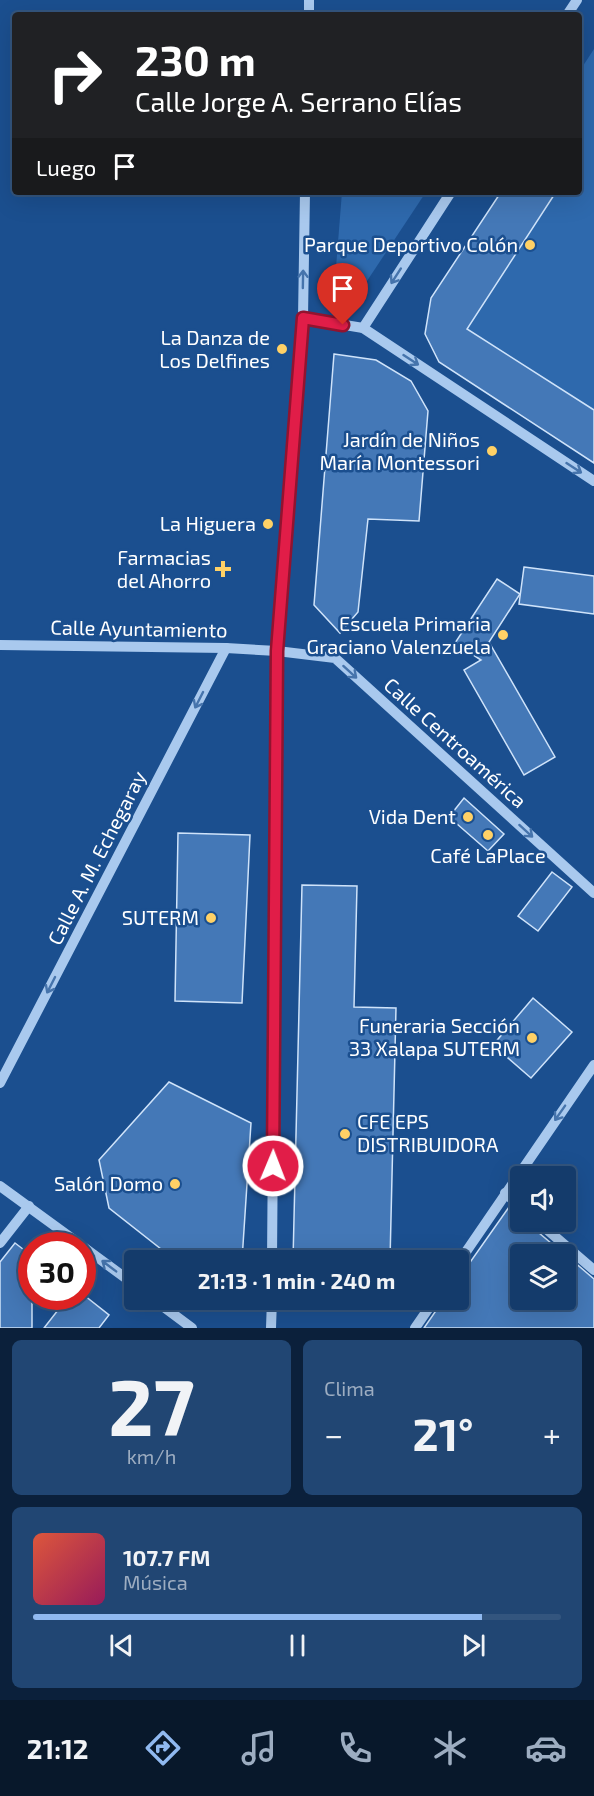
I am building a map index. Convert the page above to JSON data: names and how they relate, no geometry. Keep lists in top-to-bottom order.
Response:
{
  "streets": {
    "street": ["Calle Ayuntamiento", "Calle Centroamérica", "Calle A. M. Echegaray"]
  },
  "crossings": [
    ["Calle Ayuntamiento", "Calle Centroamérica"],
    ["Calle Ayuntamiento", "Calle A. M. Echegaray"]
  ],
  "one_way": ["Calle Centroamérica", "Calle A. M. Echegaray"],
  "places": {
    "other": [
      "Parque Deportivo Colón",
      "La Danza de Los Delfines",
      "Jardín de Niños María Montessori",
      "La Higuera",
      "Escuela Primaria Graciano Valenzuela",
      "Vida Dent",
      "Café LaPlace",
      "SUTERM",
      "Funeraria Sección 33 Xalapa SUTERM",
      "CFE EPS DISTRIBUIDORA",
      "Salón Domo"
    ],
    "health": ["Farmacias del Ahorro"]
  },
  "page": {
    "turn": ["230 m", "Calle Jorge A. Serrano Elías"],
    "then": "Luego",
    "limit": "30",
    "trip": "21:13 · 1 min · 240 m",
    "tile": [
      ["27", "km/h"],
      "Clima"
    ],
    "heat": ["−", "21°", "+"],
    "song": ["107.7 FM", "Música"],
    "tabs": "21:12"
  }
}
